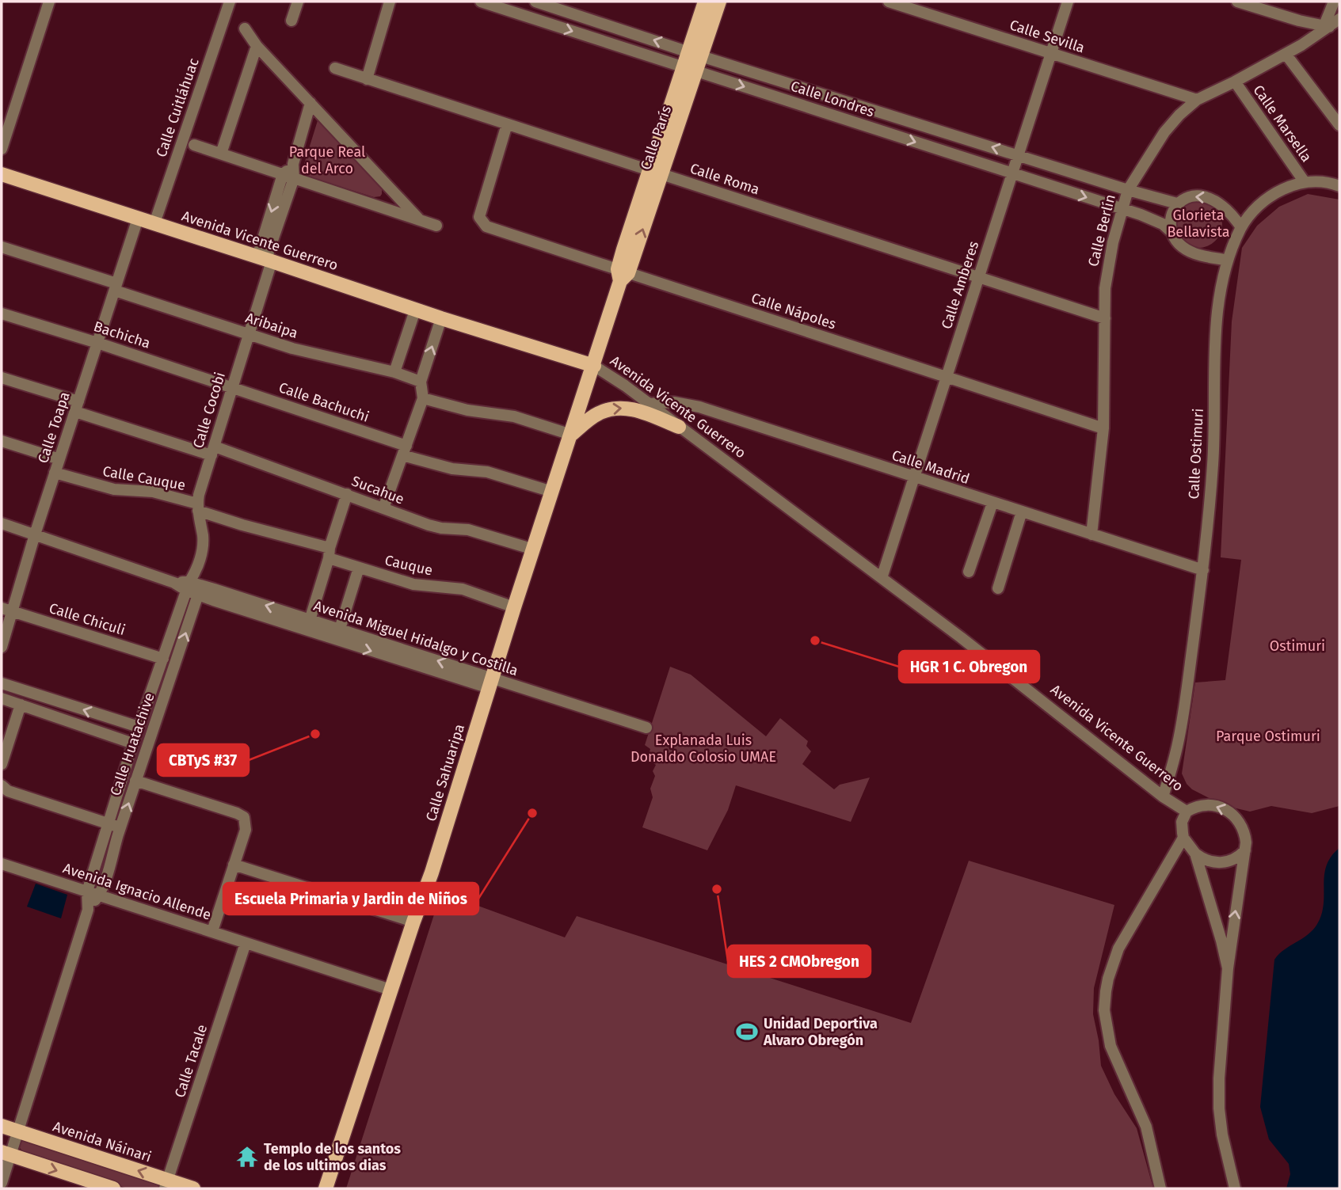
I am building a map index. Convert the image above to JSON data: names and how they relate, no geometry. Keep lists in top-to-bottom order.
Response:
{
  "streets": {
    "main road": [
      "Calle París",
      "Avenida Vicente Guerrero",
      "Calle Sahuaripa",
      "Avenida Náinari"
    ],
    "street": [
      "Calle Sevilla",
      "Calle Londres",
      "Calle Cuitláhuac",
      "Calle Marsella",
      "Calle Roma",
      "Calle Berlín",
      "Calle Amberes",
      "Calle Nápoles",
      "Aribaipa",
      "Bachicha",
      "Calle Bachuchi",
      "Calle Cocobi",
      "Calle Toapa",
      "Calle Ostimuri",
      "Calle Madrid",
      "Calle Cauque",
      "Sucahue",
      "Cauque",
      "Calle Chiculi",
      "Avenida Miguel Hidalgo y Costilla",
      "Calle Huatachive",
      "Avenida Ignacio Allende",
      "Calle Tacale"
    ]
  },
  "crossings": [
    ["Calle Sevilla", "Calle Berlín"],
    ["Calle Sevilla", "Calle Amberes"],
    ["Calle Londres", "Calle París"],
    ["Calle Londres", "Calle Berlín"],
    ["Calle Londres", "Calle Amberes"],
    ["Calle Londres", "Calle Ostimuri"],
    ["Calle Cuitláhuac", "Avenida Vicente Guerrero"],
    ["Calle Marsella", "Calle Berlín"],
    ["Calle Marsella", "Calle Ostimuri"],
    ["Calle París", "Calle Roma"],
    ["Calle París", "Avenida Vicente Guerrero"],
    ["Calle París", "Calle Nápoles"],
    ["Calle París", "Calle Sahuaripa"],
    ["Calle Roma", "Calle Berlín"],
    ["Calle Roma", "Calle Amberes"],
    ["Calle Roma", "Calle Nápoles"],
    ["Calle Berlín", "Calle Nápoles"],
    ["Calle Berlín", "Calle Madrid"],
    ["Avenida Vicente Guerrero", "Calle Amberes"],
    ["Avenida Vicente Guerrero", "Calle Cocobi"],
    ["Avenida Vicente Guerrero", "Calle Toapa"],
    ["Avenida Vicente Guerrero", "Calle Ostimuri"],
    ["Avenida Vicente Guerrero", "Calle Madrid"],
    ["Avenida Vicente Guerrero", "Calle Sahuaripa"],
    ["Calle Amberes", "Calle Nápoles"],
    ["Calle Amberes", "Calle Madrid"],
    ["Aribaipa", "Calle Cocobi"],
    ["Aribaipa", "Calle Toapa"],
    ["Bachicha", "Calle Bachuchi"],
    ["Bachicha", "Calle Cocobi"],
    ["Bachicha", "Calle Toapa"],
    ["Calle Bachuchi", "Calle Cocobi"],
    ["Calle Bachuchi", "Calle Sahuaripa"],
    ["Calle Cocobi", "Calle Cauque"],
    ["Calle Cocobi", "Sucahue"],
    ["Calle Cocobi", "Avenida Miguel Hidalgo y Costilla"],
    ["Calle Cocobi", "Calle Huatachive"],
    ["Calle Toapa", "Calle Cauque"],
    ["Calle Toapa", "Sucahue"],
    ["Calle Toapa", "Calle Chiculi"],
    ["Calle Toapa", "Avenida Miguel Hidalgo y Costilla"],
    ["Calle Ostimuri", "Calle Madrid"],
    ["Calle Cauque", "Cauque"],
    ["Sucahue", "Calle Sahuaripa"],
    ["Cauque", "Calle Sahuaripa"],
    ["Calle Chiculi", "Calle Huatachive"],
    ["Avenida Miguel Hidalgo y Costilla", "Calle Huatachive"],
    ["Avenida Miguel Hidalgo y Costilla", "Calle Sahuaripa"],
    ["Calle Huatachive", "Avenida Ignacio Allende"],
    ["Calle Huatachive", "Avenida Náinari"],
    ["Calle Sahuaripa", "Avenida Ignacio Allende"],
    ["Avenida Ignacio Allende", "Calle Tacale"],
    ["Calle Tacale", "Avenida Náinari"]
  ],
  "parks": [
    "Parque Real del Arco",
    "Glorieta Bellavista",
    "Ostimuri",
    "Parque Ostimuri",
    "Explanada Luis Donaldo Colosio UMAE"
  ],
  "places": {
    "other": [
      "HGR 1 C. Obregon",
      "CBTyS #37",
      "Escuela Primaria y Jardin de Niños",
      "HES 2 CMObregon"
    ],
    "sports": ["Unidad Deportiva Alvaro Obregón"],
    "temple": ["Templo de los santos de los ultimos dias"]
  }
}
